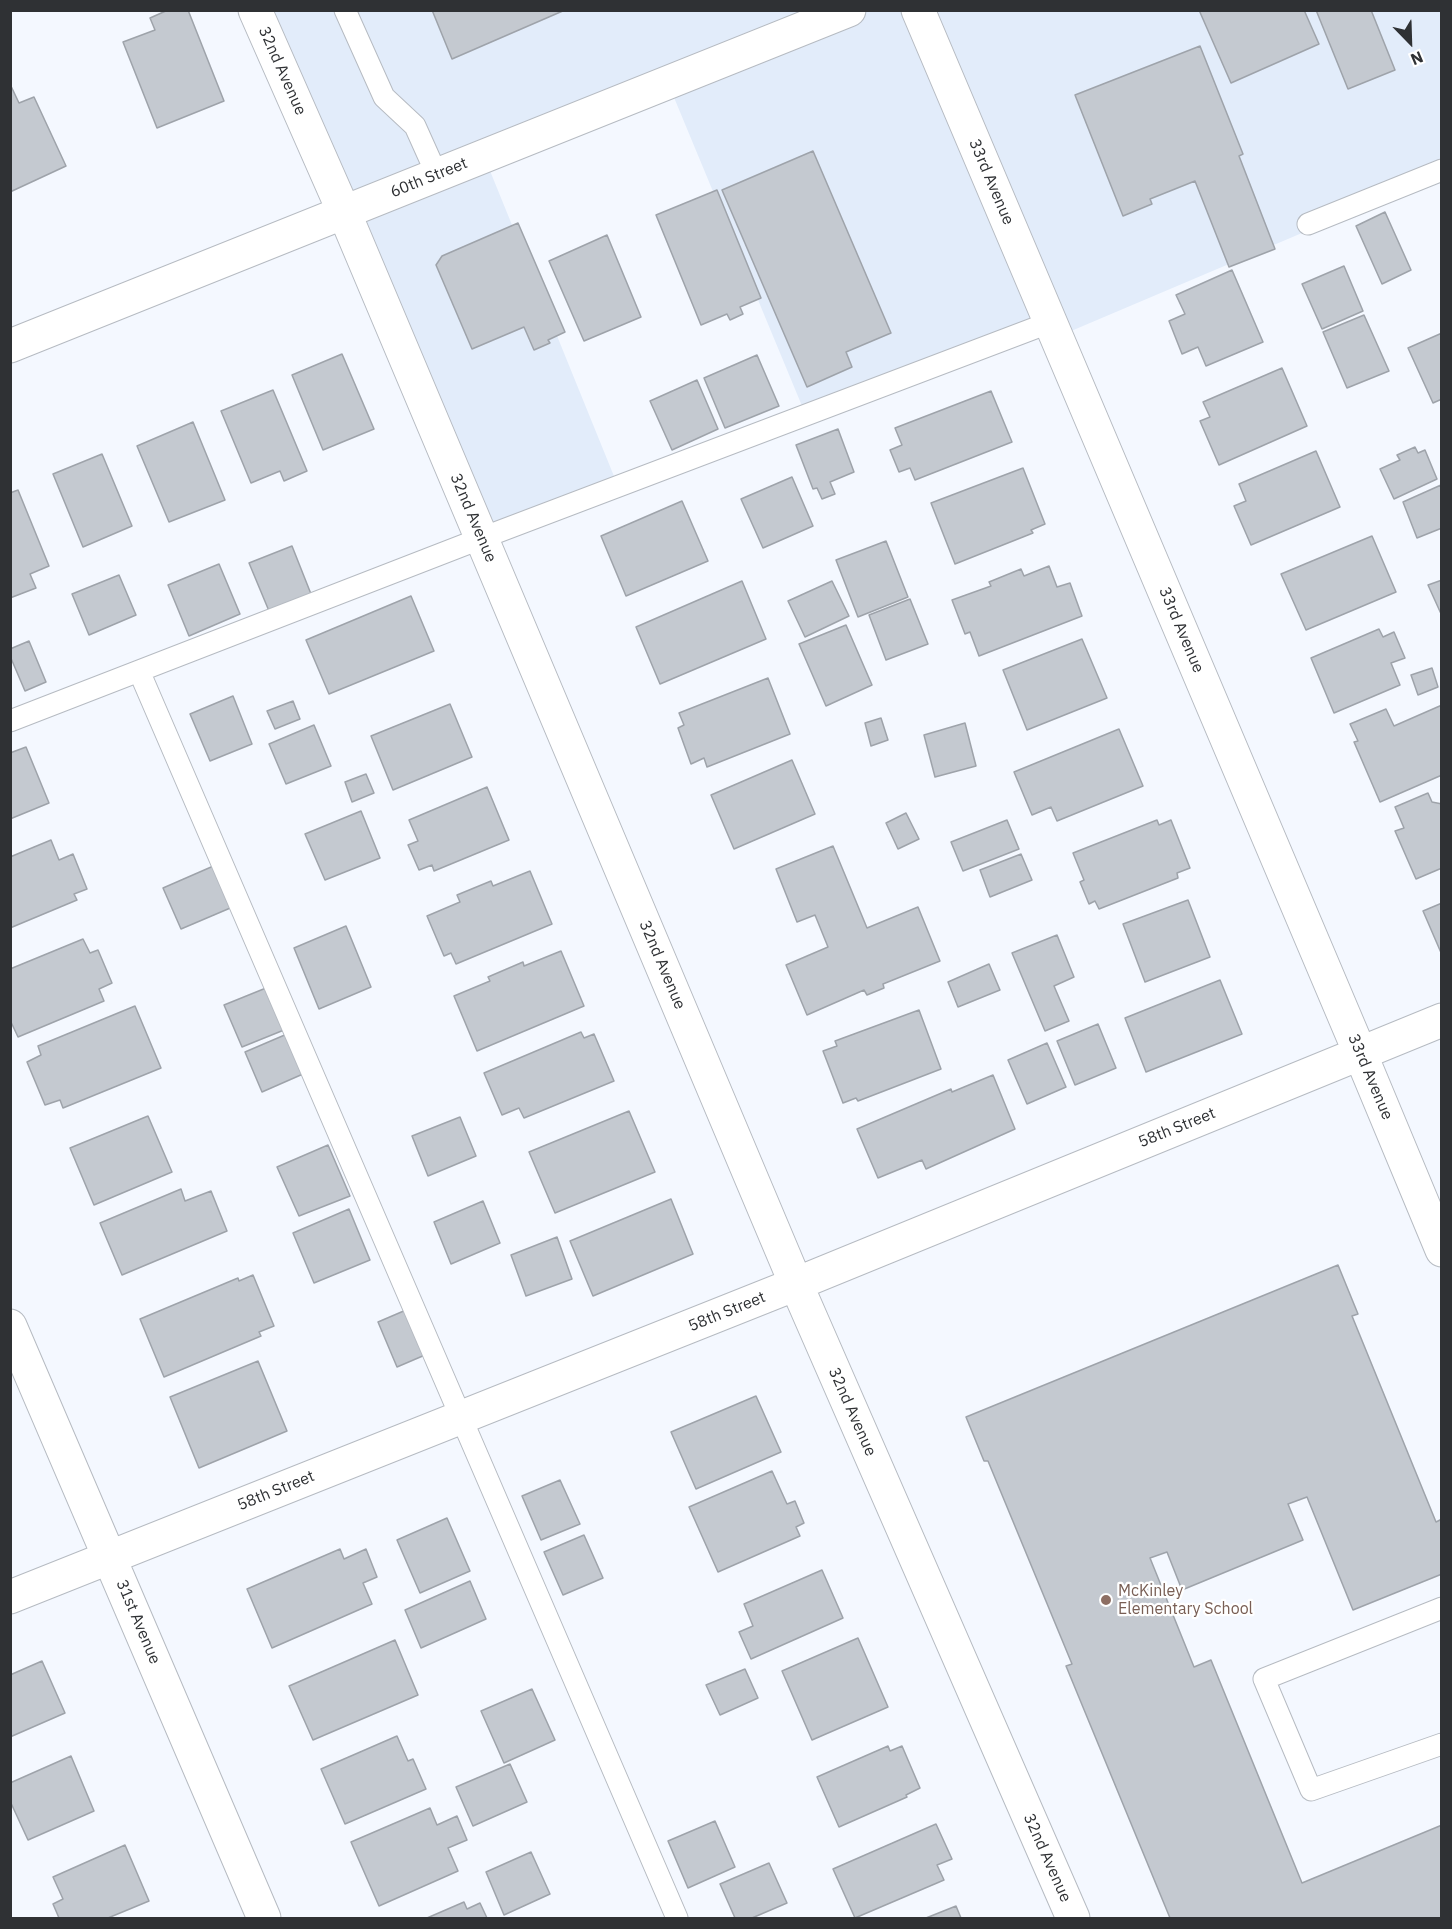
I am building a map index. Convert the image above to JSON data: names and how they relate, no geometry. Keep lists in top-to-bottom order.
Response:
{
  "streets": {
    "street": [
      "32nd Avenue",
      "60th Street",
      "33rd Avenue",
      "58th Street",
      "31st Avenue"
    ]
  },
  "crossings": [
    ["32nd Avenue", "60th Street"],
    ["32nd Avenue", "58th Street"],
    ["33rd Avenue", "58th Street"],
    ["58th Street", "31st Avenue"]
  ],
  "places": ["McKinley Elementary School"],
  "north": "bottom right"
}
